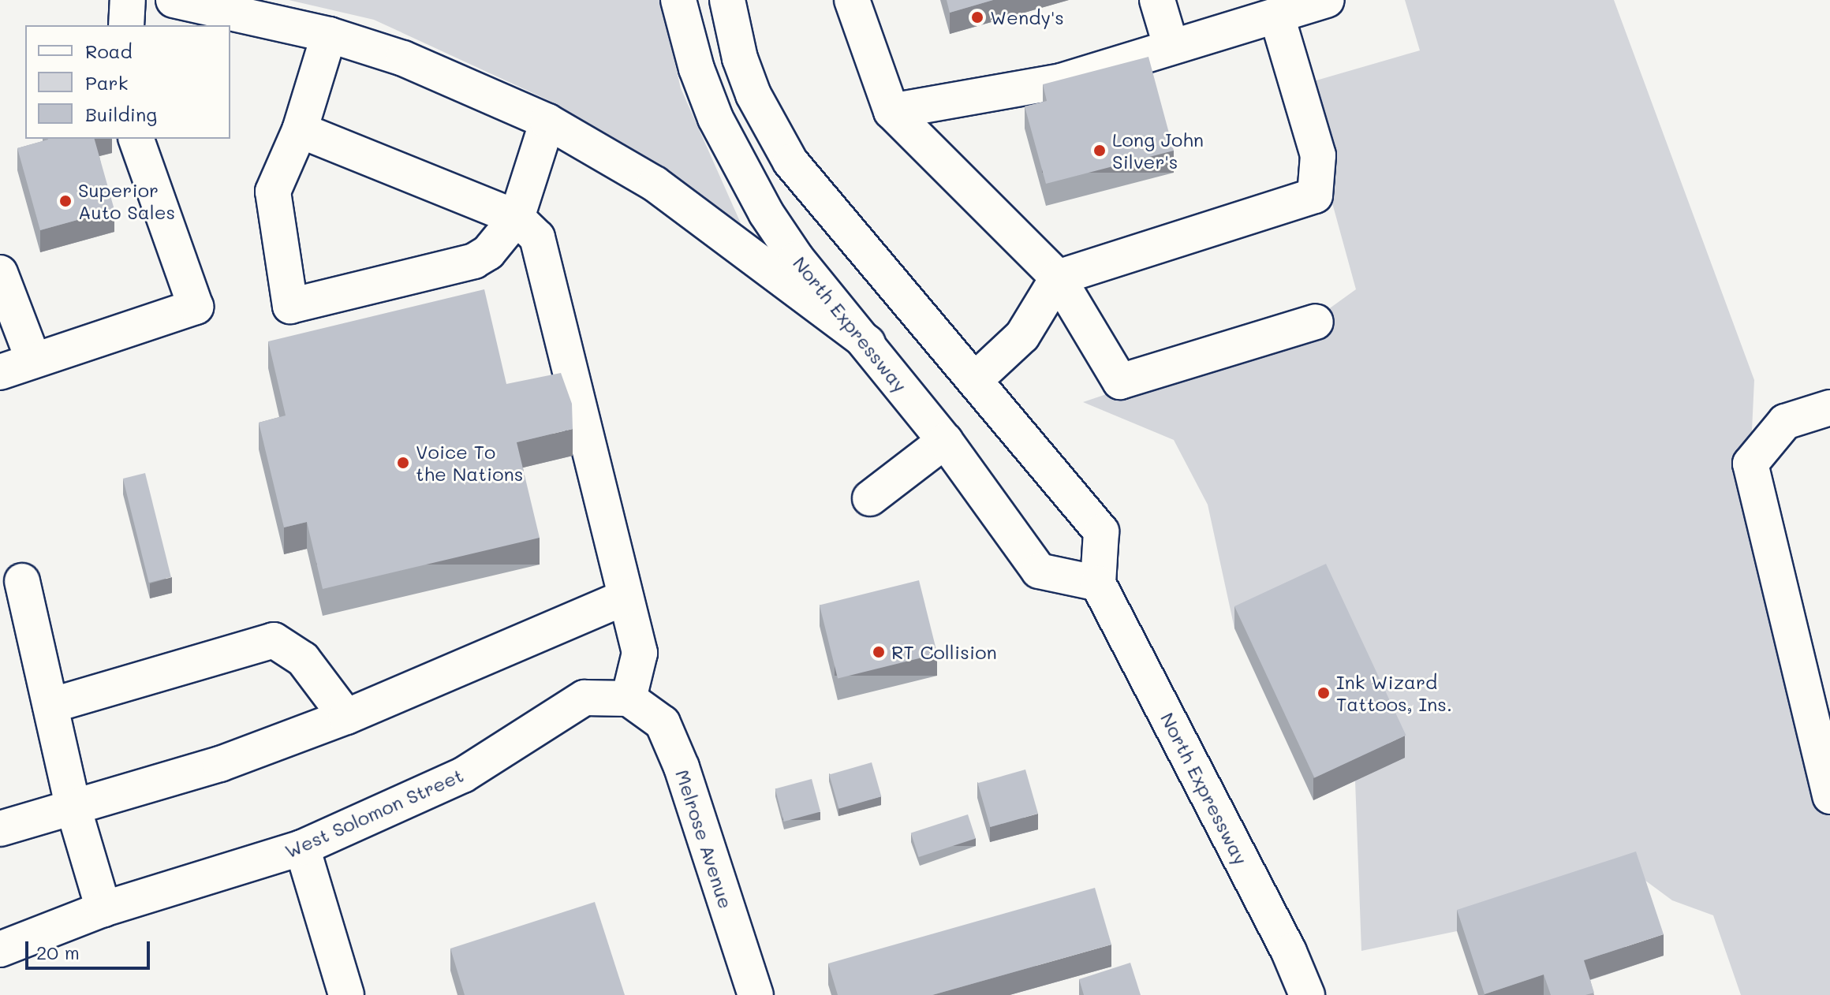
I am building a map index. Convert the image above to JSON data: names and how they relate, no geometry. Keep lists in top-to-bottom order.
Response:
{
  "streets": {
    "main road": ["North Expressway", "West Solomon Street", "Melrose Avenue"]
  },
  "crossings": [
    ["West Solomon Street", "Melrose Avenue"]
  ],
  "places": [
    "Wendy's",
    "Long John Silver's",
    "Superior Auto Sales",
    "Voice To the Nations",
    "RT Collision",
    "Ink Wizard Tattoos, Ins."
  ],
  "legend": ["Road", "Park", "Building"],
  "scale_bar": "20 m"
}
